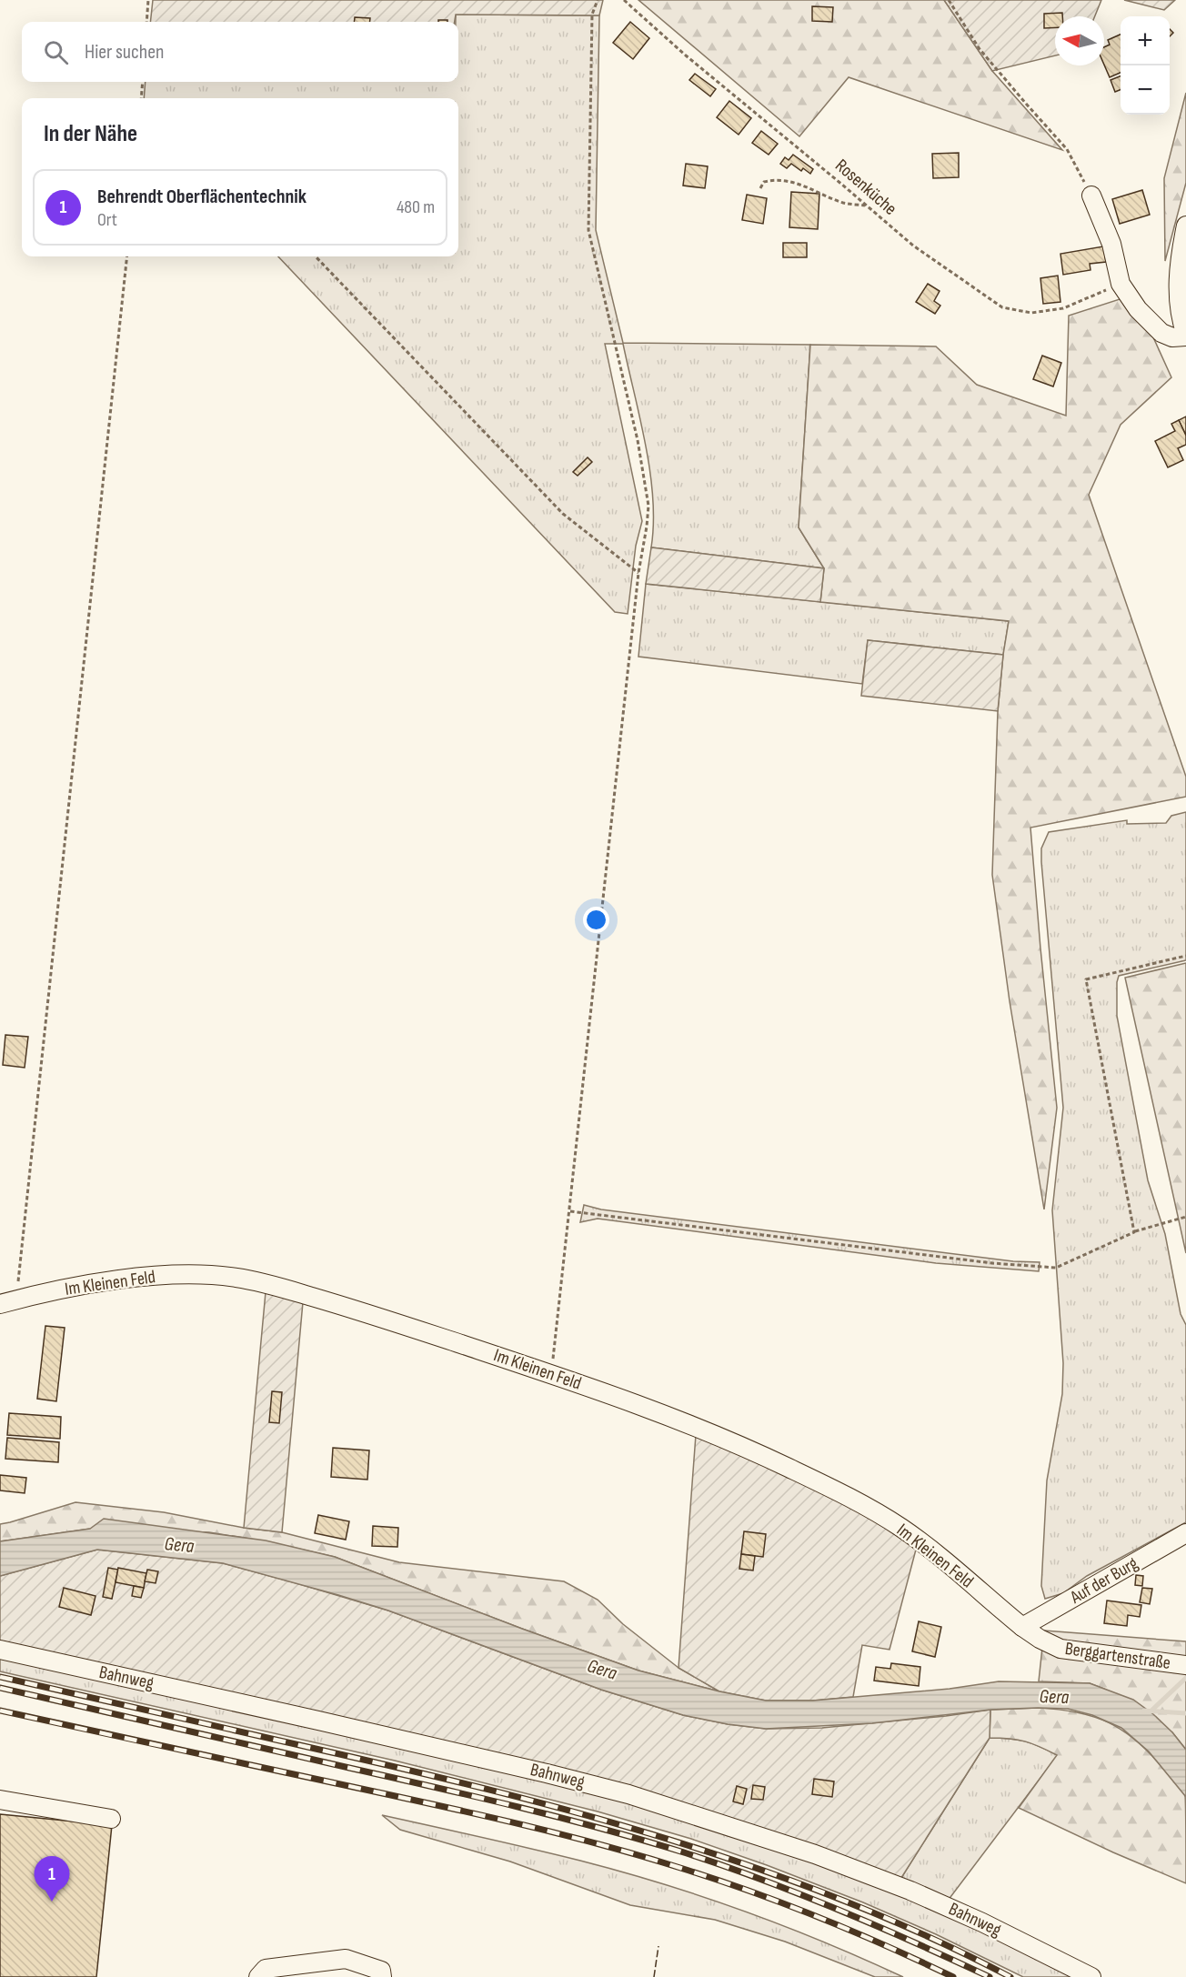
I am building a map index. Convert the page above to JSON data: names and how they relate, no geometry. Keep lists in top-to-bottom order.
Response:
{
  "streets": {
    "street": [
      "Im Kleinen Feld",
      "Auf der Burg",
      "Berggartenstraße",
      "Bahnweg"
    ],
    "path": ["Rosenküche"]
  },
  "crossings": [
    ["Im Kleinen Feld", "Auf der Burg"],
    ["Im Kleinen Feld", "Berggartenstraße"],
    ["Auf der Burg", "Berggartenstraße"]
  ],
  "water": ["Gera"],
  "north": "left",
  "page": {
    "map_buttons": ["+", "−"],
    "search": "Hier suchen",
    "heading": "In der Nähe",
    "list": [
      {
        "mark": "1",
        "name": "Behrendt Oberflächentechnik",
        "note": "Ort",
        "value": "480 m"
      }
    ],
    "pins": "1"
  }
}
